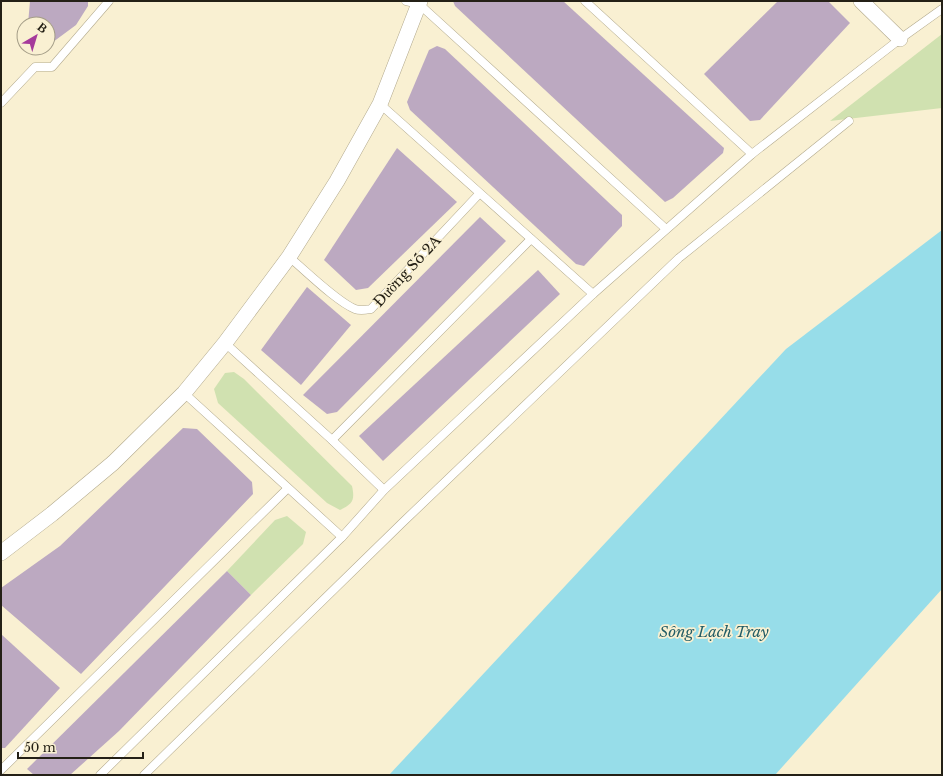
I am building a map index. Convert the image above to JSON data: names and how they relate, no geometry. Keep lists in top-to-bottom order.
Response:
{
  "streets": {
    "lane": ["Đường Số 2A"]
  },
  "water": ["Sông Lạch Tray"],
  "scale_bar": "50 m",
  "north": "top right"
}
